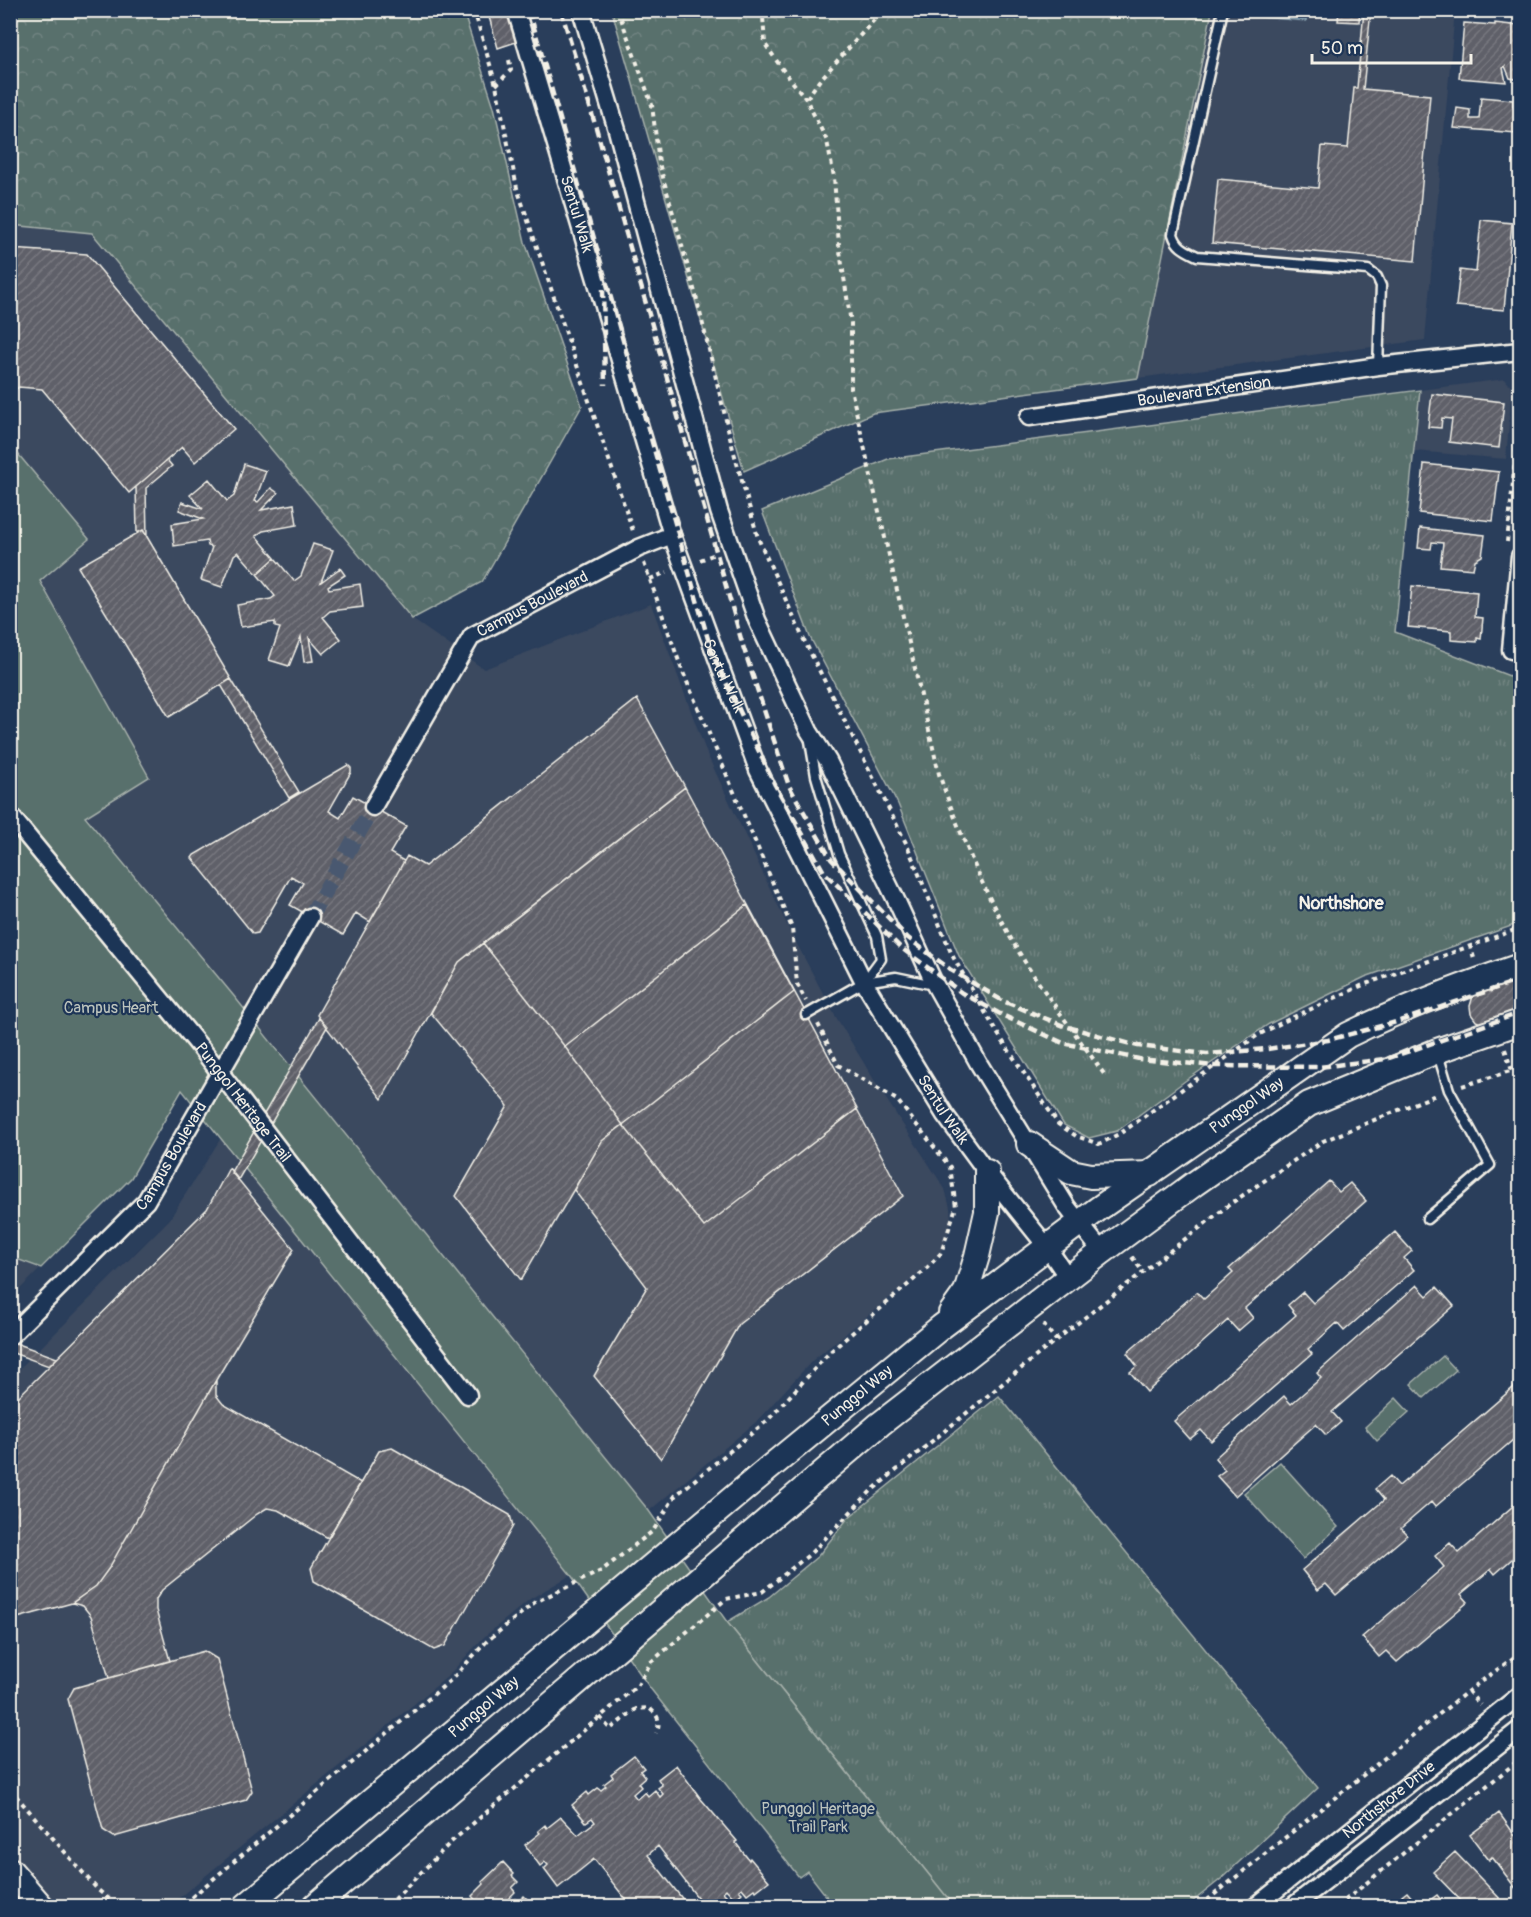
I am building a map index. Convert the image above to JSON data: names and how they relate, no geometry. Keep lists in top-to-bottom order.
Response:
{
  "streets": {
    "main road": ["Punggol Way"],
    "street": [
      "Sentul Walk",
      "Boulevard Extension",
      "Campus Boulevard",
      "Punggol Heritage Trail",
      "Northshore Drive"
    ]
  },
  "crossings": [
    ["Sentul Walk", "Campus Boulevard"],
    ["Sentul Walk", "Punggol Way"]
  ],
  "districts": ["Northshore"],
  "parks": ["Campus Heart", "Punggol Heritage Trail Park"],
  "scale_bar": "50 m"
}
